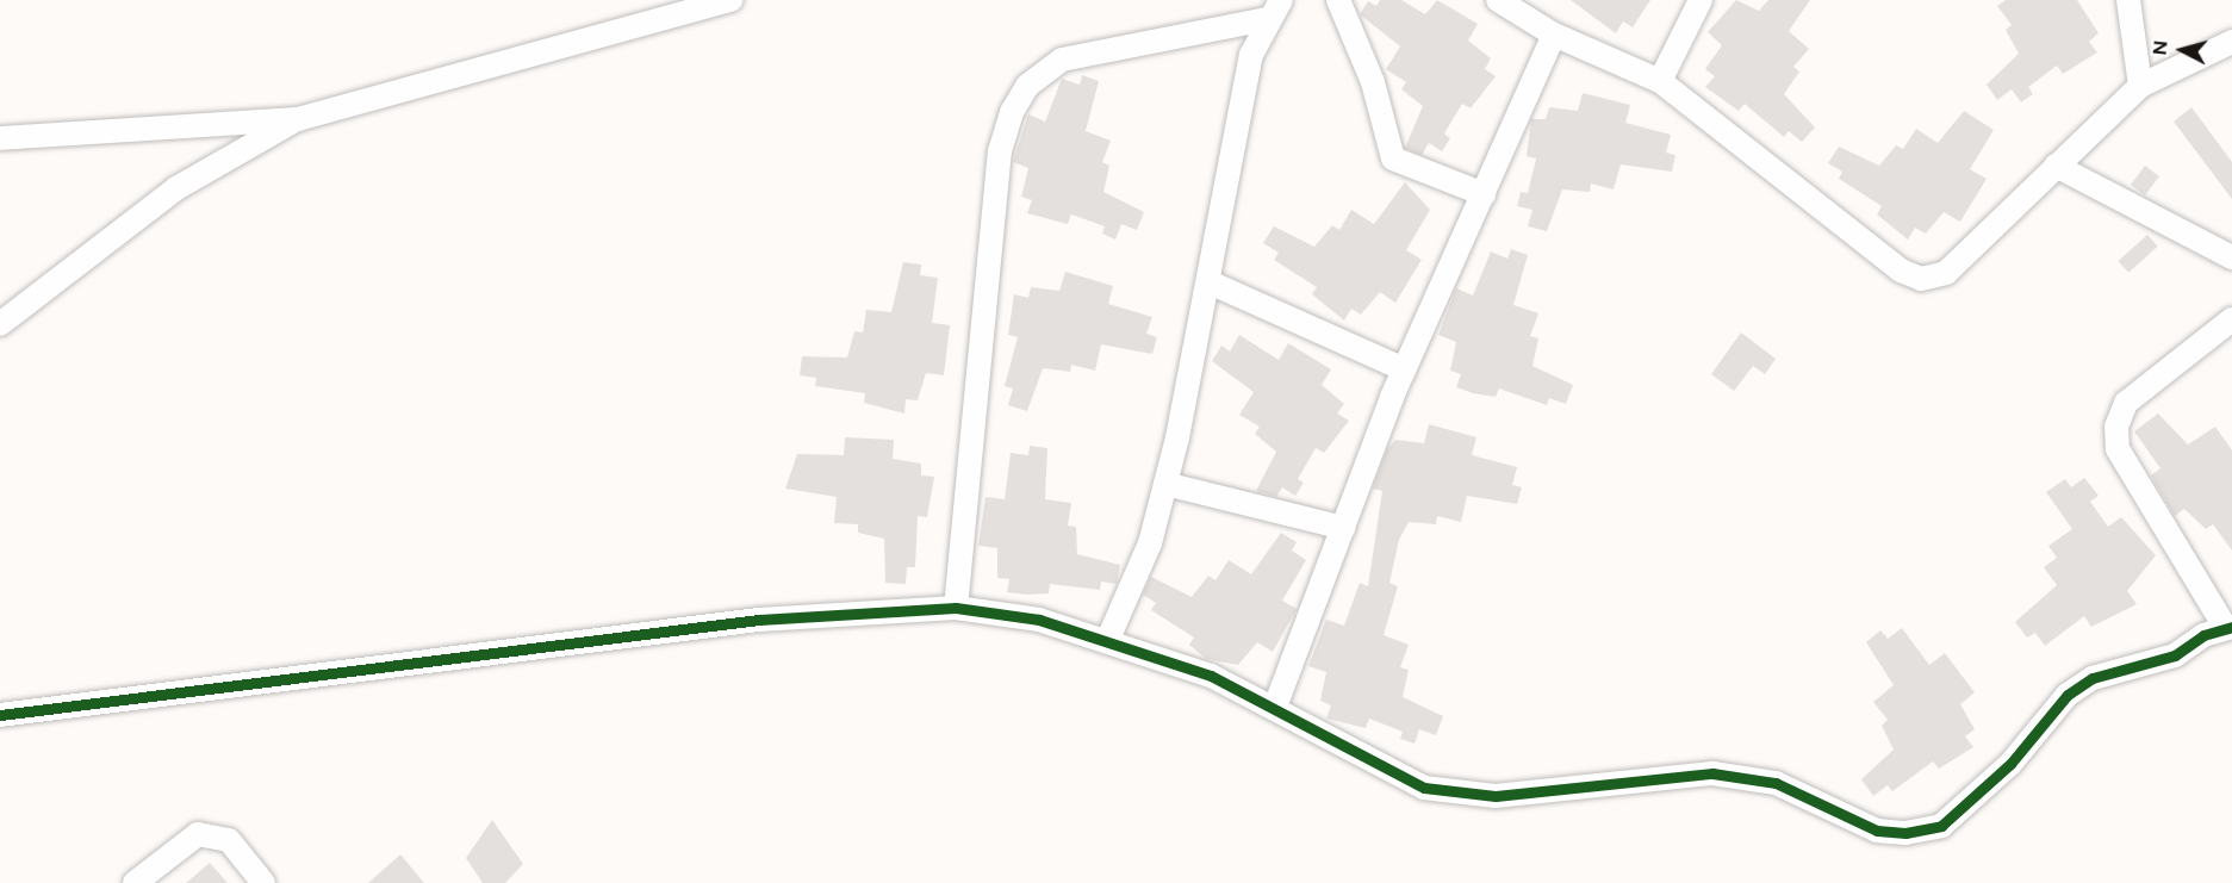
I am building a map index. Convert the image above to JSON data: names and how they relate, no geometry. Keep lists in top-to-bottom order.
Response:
{
  "north": "left"
}
